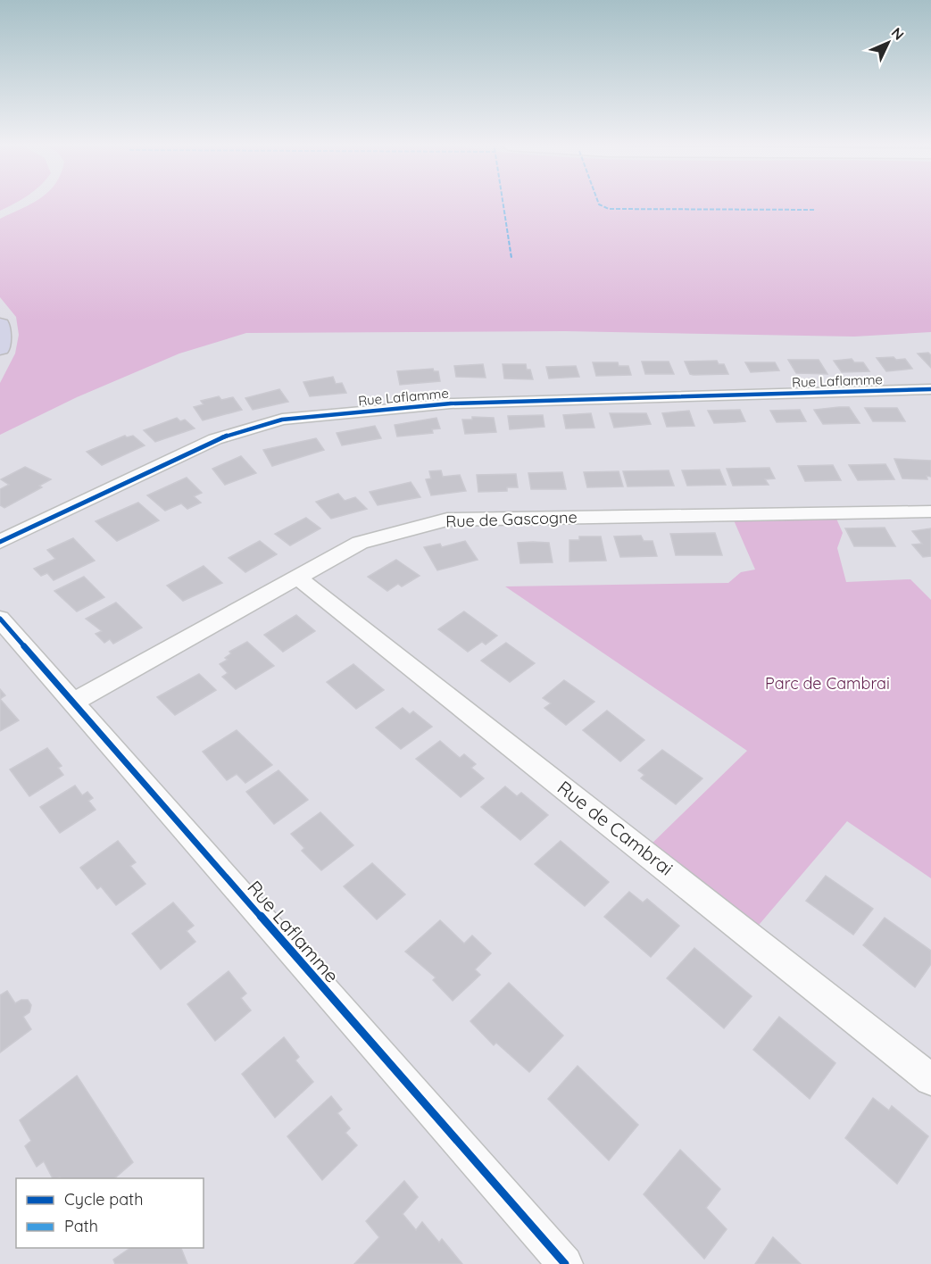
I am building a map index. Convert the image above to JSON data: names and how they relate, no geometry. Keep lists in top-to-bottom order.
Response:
{
  "streets": {
    "street": ["Rue Laflamme", "Rue de Gascogne", "Rue de Cambrai"]
  },
  "crossings": [
    ["Rue Laflamme", "Rue de Gascogne"],
    ["Rue de Gascogne", "Rue de Cambrai"]
  ],
  "parks": ["Parc de Cambrai"],
  "legend": ["Cycle path", "Path"],
  "north": "top right"
}
